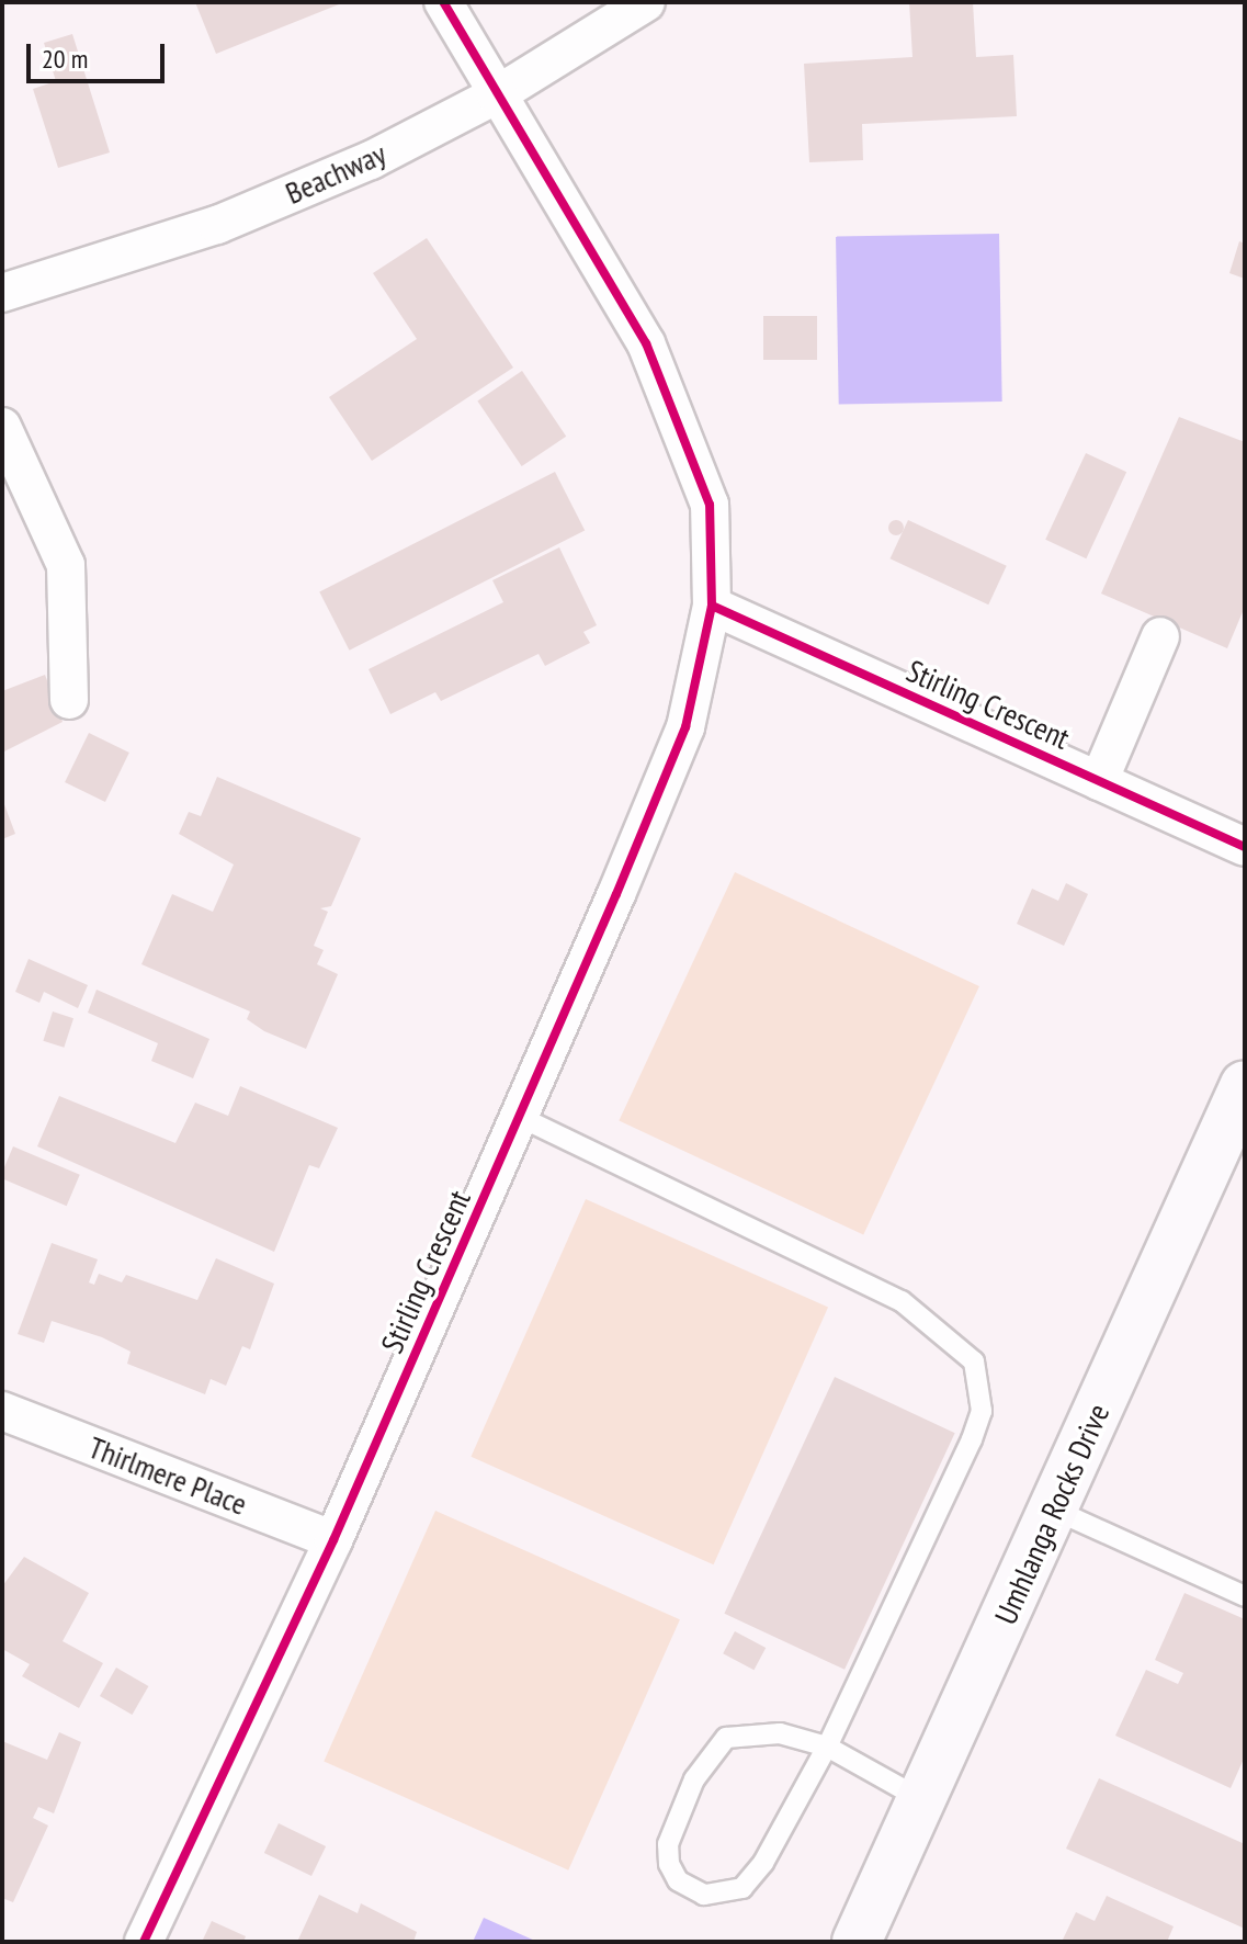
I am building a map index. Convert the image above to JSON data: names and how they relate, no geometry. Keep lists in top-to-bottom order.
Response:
{
  "streets": {
    "main road": ["Umhlanga Rocks Drive"],
    "street": ["Beachway", "Stirling Crescent", "Thirlmere Place"]
  },
  "crossings": [
    ["Beachway", "Stirling Crescent"],
    ["Stirling Crescent", "Thirlmere Place"]
  ],
  "scale_bar": "20 m"
}
